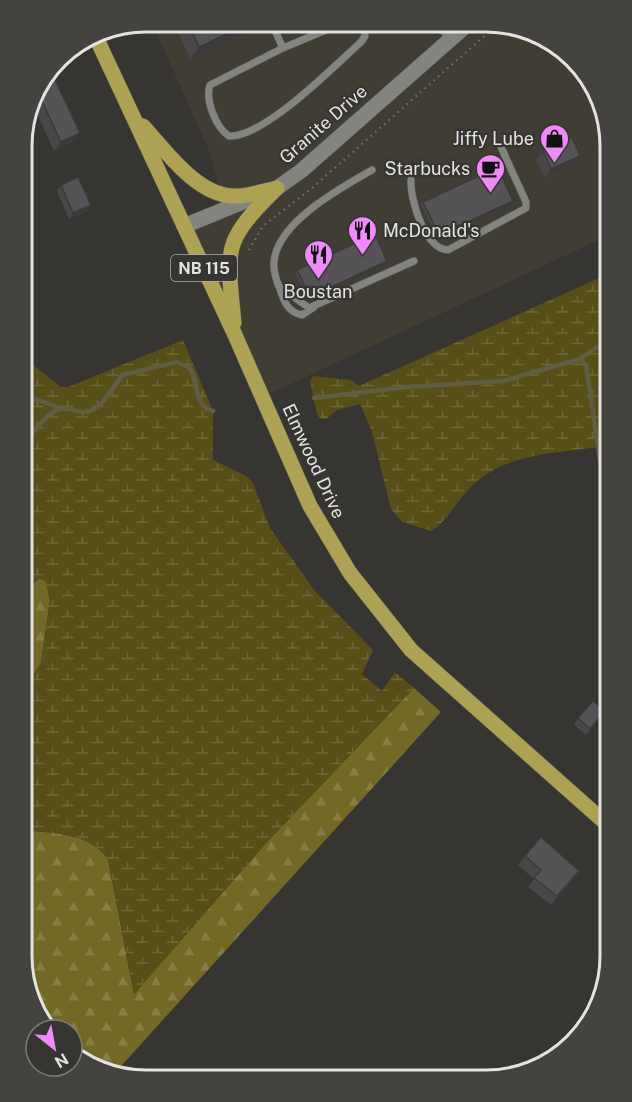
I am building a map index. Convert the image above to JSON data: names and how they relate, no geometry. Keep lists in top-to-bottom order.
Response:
{
  "streets": {
    "main road": ["NB 115", "Elmwood Drive"],
    "street": ["Granite Drive"]
  },
  "crossings": [
    ["Granite Drive", "Elmwood Drive"]
  ],
  "places": {
    "shop": ["Jiffy Lube"],
    "cafe": ["Starbucks"],
    "restaurant": ["McDonald's", "Boustan"]
  },
  "north": "bottom right"
}
